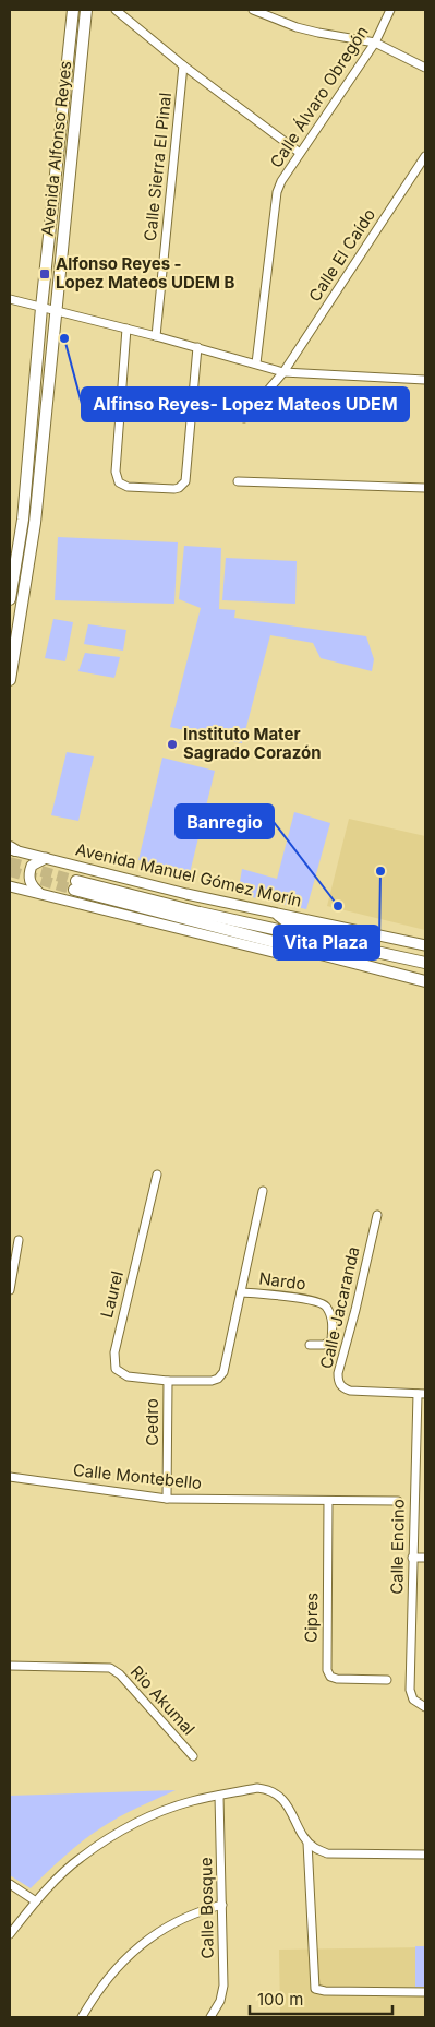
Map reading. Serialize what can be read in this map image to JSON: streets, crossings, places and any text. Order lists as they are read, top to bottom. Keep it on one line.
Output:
{"streets":{"main road":["Avenida Alfonso Reyes","Avenida Manuel Gómez Morín"],"street":["Calle Álvaro Obregón","Calle Sierra El Pinal","Calle El Caído","Nardo","Laurel","Calle Jacaranda","Cedro","Calle Montebello","Calle Encino","Cipres","Rio Akumal","Calle Bosque"]},"crossings":[["Nardo","Laurel"],["Nardo","Cedro"],["Laurel","Cedro"],["Calle Jacaranda","Calle Encino"],["Cedro","Calle Montebello"],["Calle Montebello","Cipres"]],"places":{"transit":["Alfonso Reyes - Lopez Mateos UDEM B"],"other":["Alfinso Reyes- Lopez Mateos UDEM","Instituto Mater Sagrado Corazón","Vita Plaza","Banregio"]},"scale_bar":"100 m"}
